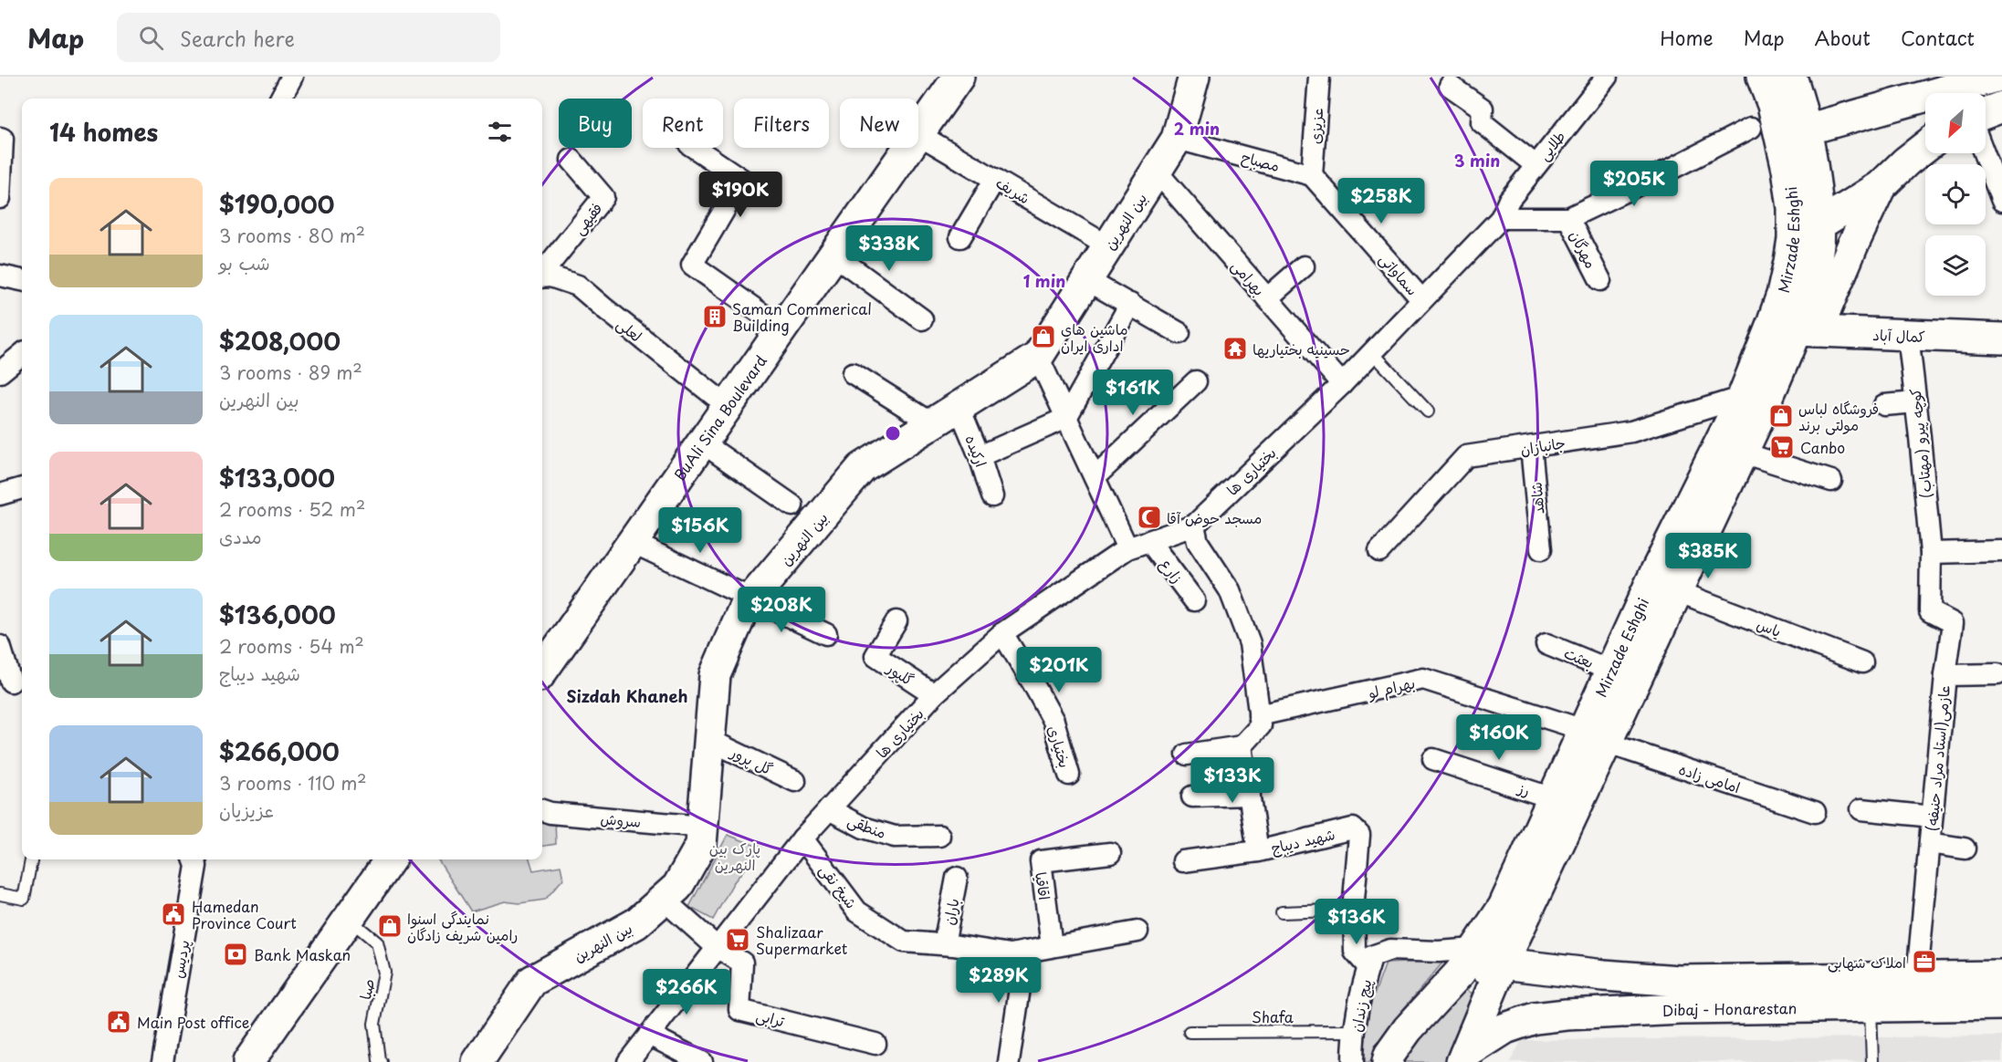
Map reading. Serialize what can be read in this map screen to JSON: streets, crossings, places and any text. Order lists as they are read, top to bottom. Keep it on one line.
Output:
{"streets":{"main road":["بین النهرین","Mirzade Eshghi","کمال آباد","BuAli Sina Boulevard","Dibaj - Honarestan"],"street":["عزیزی","طلایی","مصباح","شریف","فقیهی","مهرگان","سماواتی","بهرامی","لعلی","کوچه پیرو (مهتاب)","جانبازان","ارکیده","بختیاری ها","شاهد","زارع","یاس","بعثت","گلپور","بهرام لو","بختیاری","عازمی(استاد مراد حنیفه)","گل پرور","امامی زاده","رز","سروش","منطقی","شهید دیباج","شیخ نقی","اقاقیا","باران","پردیس","پیچ زندان","ترابی"],"lane":["صبا","Shafa"]},"crossings":[["عزیزی","مصباح"],["عزیزی","سماواتی"],["طلایی","بختیاری ها"],["مصباح","بین النهرین"],["مصباح","سماواتی"],["شریف","بین النهرین"],["شریف","BuAli Sina Boulevard"],["بین النهرین","بهرامی"],["بین النهرین","ارکیده"],["بین النهرین","گل پرور"],["بین النهرین","سروش"],["Mirzade Eshghi","کمال آباد"],["Mirzade Eshghi","جانبازان"],["Mirzade Eshghi","یاس"],["Mirzade Eshghi","بعثت"],["Mirzade Eshghi","بهرام لو"],["Mirzade Eshghi","امامی زاده"],["Mirzade Eshghi","رز"],["Mirzade Eshghi","پیچ زندان"],["Mirzade Eshghi","Dibaj - Honarestan"],["سماواتی","بختیاری ها"],["بهرامی","بختیاری ها"],["لعلی","BuAli Sina Boulevard"],["کمال آباد","کوچه پیرو (مهتاب)"],["کوچه پیرو (مهتاب)","عازمی(استاد مراد حنیفه)"],["جانبازان","شاهد"],["بختیاری ها","زارع"],["بختیاری ها","گلپور"],["بختیاری ها","بختیاری"],["بختیاری ها","منطقی"],["بختیاری ها","شیخ نقی"],["بختیاری ها","ترابی"],["بهرام لو","امامی زاده"],["عازمی(استاد مراد حنیفه)","Dibaj - Honarestan"],["شهید دیباج","پیچ زندان"],["شیخ نقی","اقاقیا"],["شیخ نقی","باران"],["پیچ زندان","Dibaj - Honarestan"],["پیچ زندان","Shafa"]],"districts":["Sizdah Khaneh"],"parks":["پارک بین النهرین"],"places":{"building":["Saman Commerical Building"],"shop":["ماشین های اداری ایران","فروشگاه لباس مولتی برند","نمایندگی اسنوا رامین شریف زادگان"],"temple":["حسینیه بختیاریها"],"supermarket":["Canbo","Shalizaar Supermarket"],"mosque":["مسجد حوض آقا"],"public building":["Hamedan Province Court","Main Post office"],"bank":["Bank Maskan"],"office":["املاک شهابی"]},"north":"bottom left","page":{"header":"Map","search":"Search here","nav":["Home","Map","About","Contact"],"chip":["Buy","Rent","Filters","New"],"heading":"14 homes","price":["$205K","$190K","$258K","$338K","$161K","$156K","$385K","$208K","$201K","$160K","$133K","$136K","$289K","$266K"],"list":[{"name":"$190,000","note":"3 rooms · 80 m² · شب بو"},{"name":"$208,000","note":"3 rooms · 89 m² · بین النهرین"},{"name":"$133,000","note":"2 rooms · 52 m² · مددی"},{"name":"$136,000","note":"2 rooms · 54 m² · شهید دیباج"},{"name":"$266,000","note":"3 rooms · 110 m² · عزیزیان"}]},"rings":["2 min","3 min","1 min"]}
